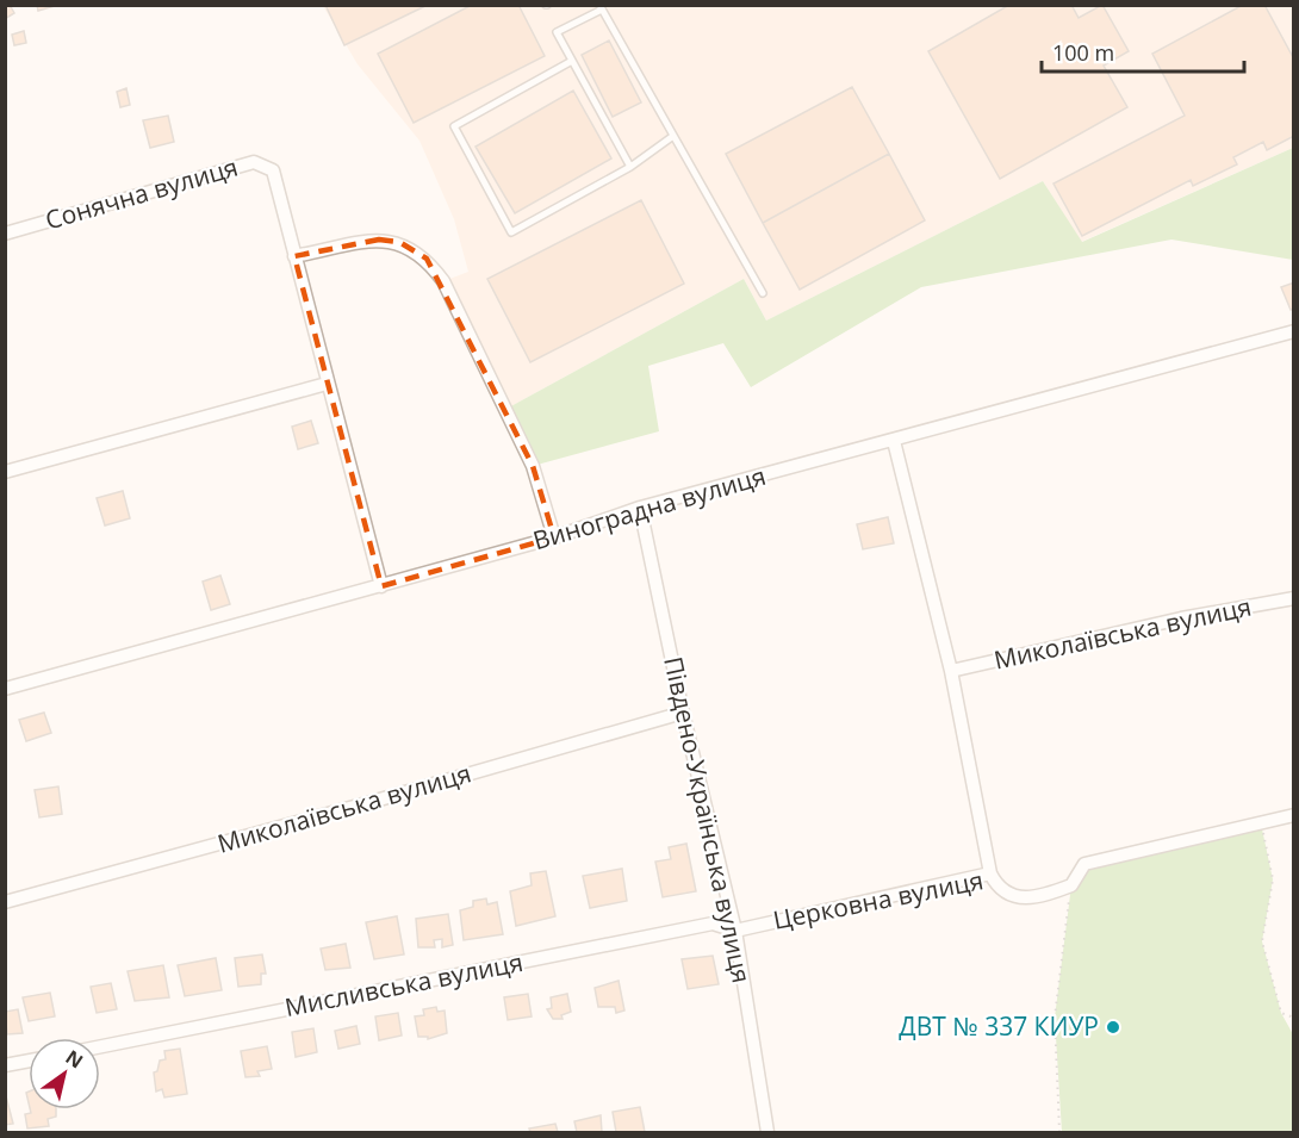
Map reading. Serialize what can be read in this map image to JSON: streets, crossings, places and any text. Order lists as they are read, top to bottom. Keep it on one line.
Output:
{"streets":{"street":["Сонячна вулиця","Виноградна вулиця","Миколаївська вулиця","Південо-Українська вулиця","Церковна вулиця","Мисливська вулиця"]},"crossings":[["Сонячна вулиця","Виноградна вулиця"],["Виноградна вулиця","Південо-Українська вулиця"],["Миколаївська вулиця","Південо-Українська вулиця"],["Південо-Українська вулиця","Церковна вулиця"],["Південо-Українська вулиця","Мисливська вулиця"],["Церковна вулиця","Мисливська вулиця"]],"places":["ДВТ № 337 КИУР"],"scale_bar":"100 m","north":"top right"}
